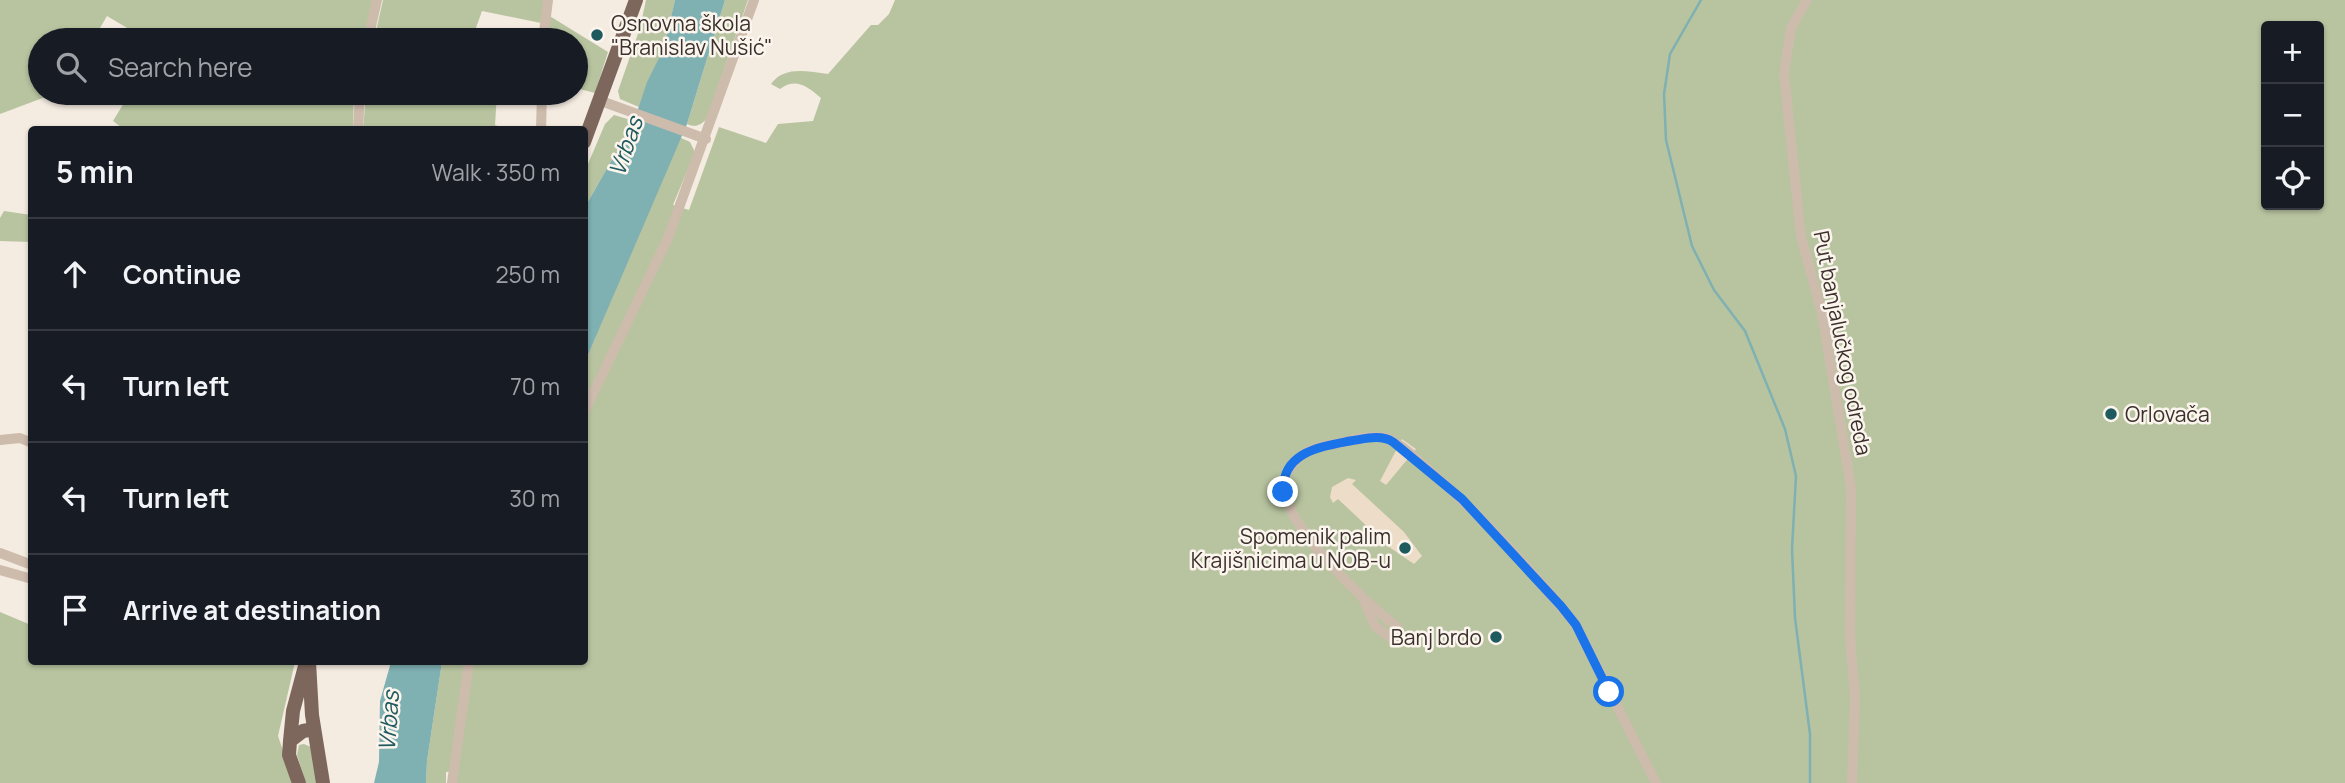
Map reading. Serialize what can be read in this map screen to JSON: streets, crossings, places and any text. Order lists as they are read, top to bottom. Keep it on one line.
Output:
{"streets":{"street":["Put banjalučkog odreda"]},"water":["Vrbas"],"places":["Osnovna škola \"Branislav Nušić\"","Orlovača","Spomenik palim Krajišnicima u NOB-u","Banj brdo"],"page":{"map_buttons":["+","−"],"search":"Search here","heading":["5 min","Walk · 350 m"],"list":[["Continue","250 m"],["Turn left","70 m"],["Turn left","30 m"],"Arrive at destination"]}}
